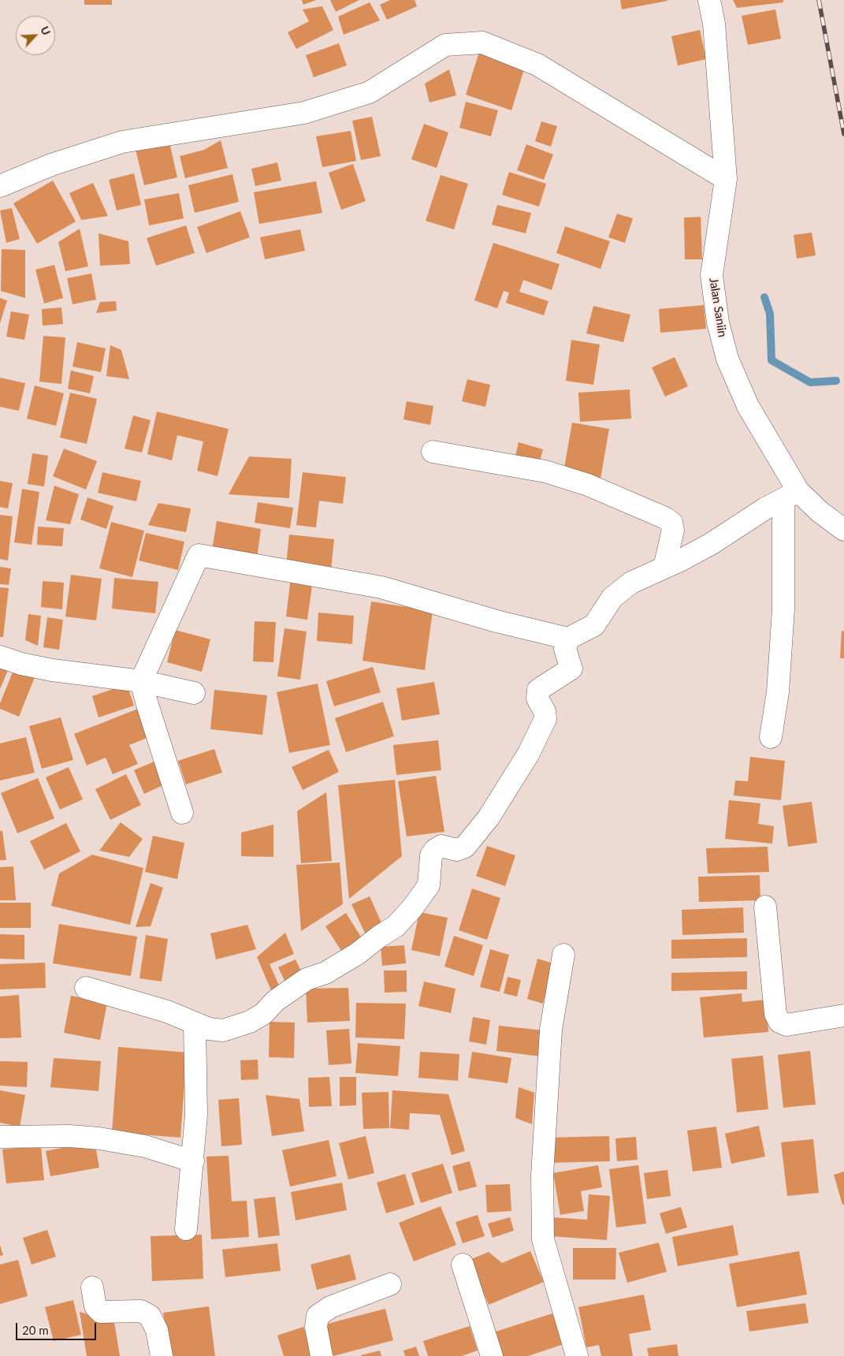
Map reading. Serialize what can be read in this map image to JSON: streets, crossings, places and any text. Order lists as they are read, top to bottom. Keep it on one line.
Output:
{"streets":{"street":["Jalan Saniin"]},"scale_bar":"20 m","north":"top right"}
